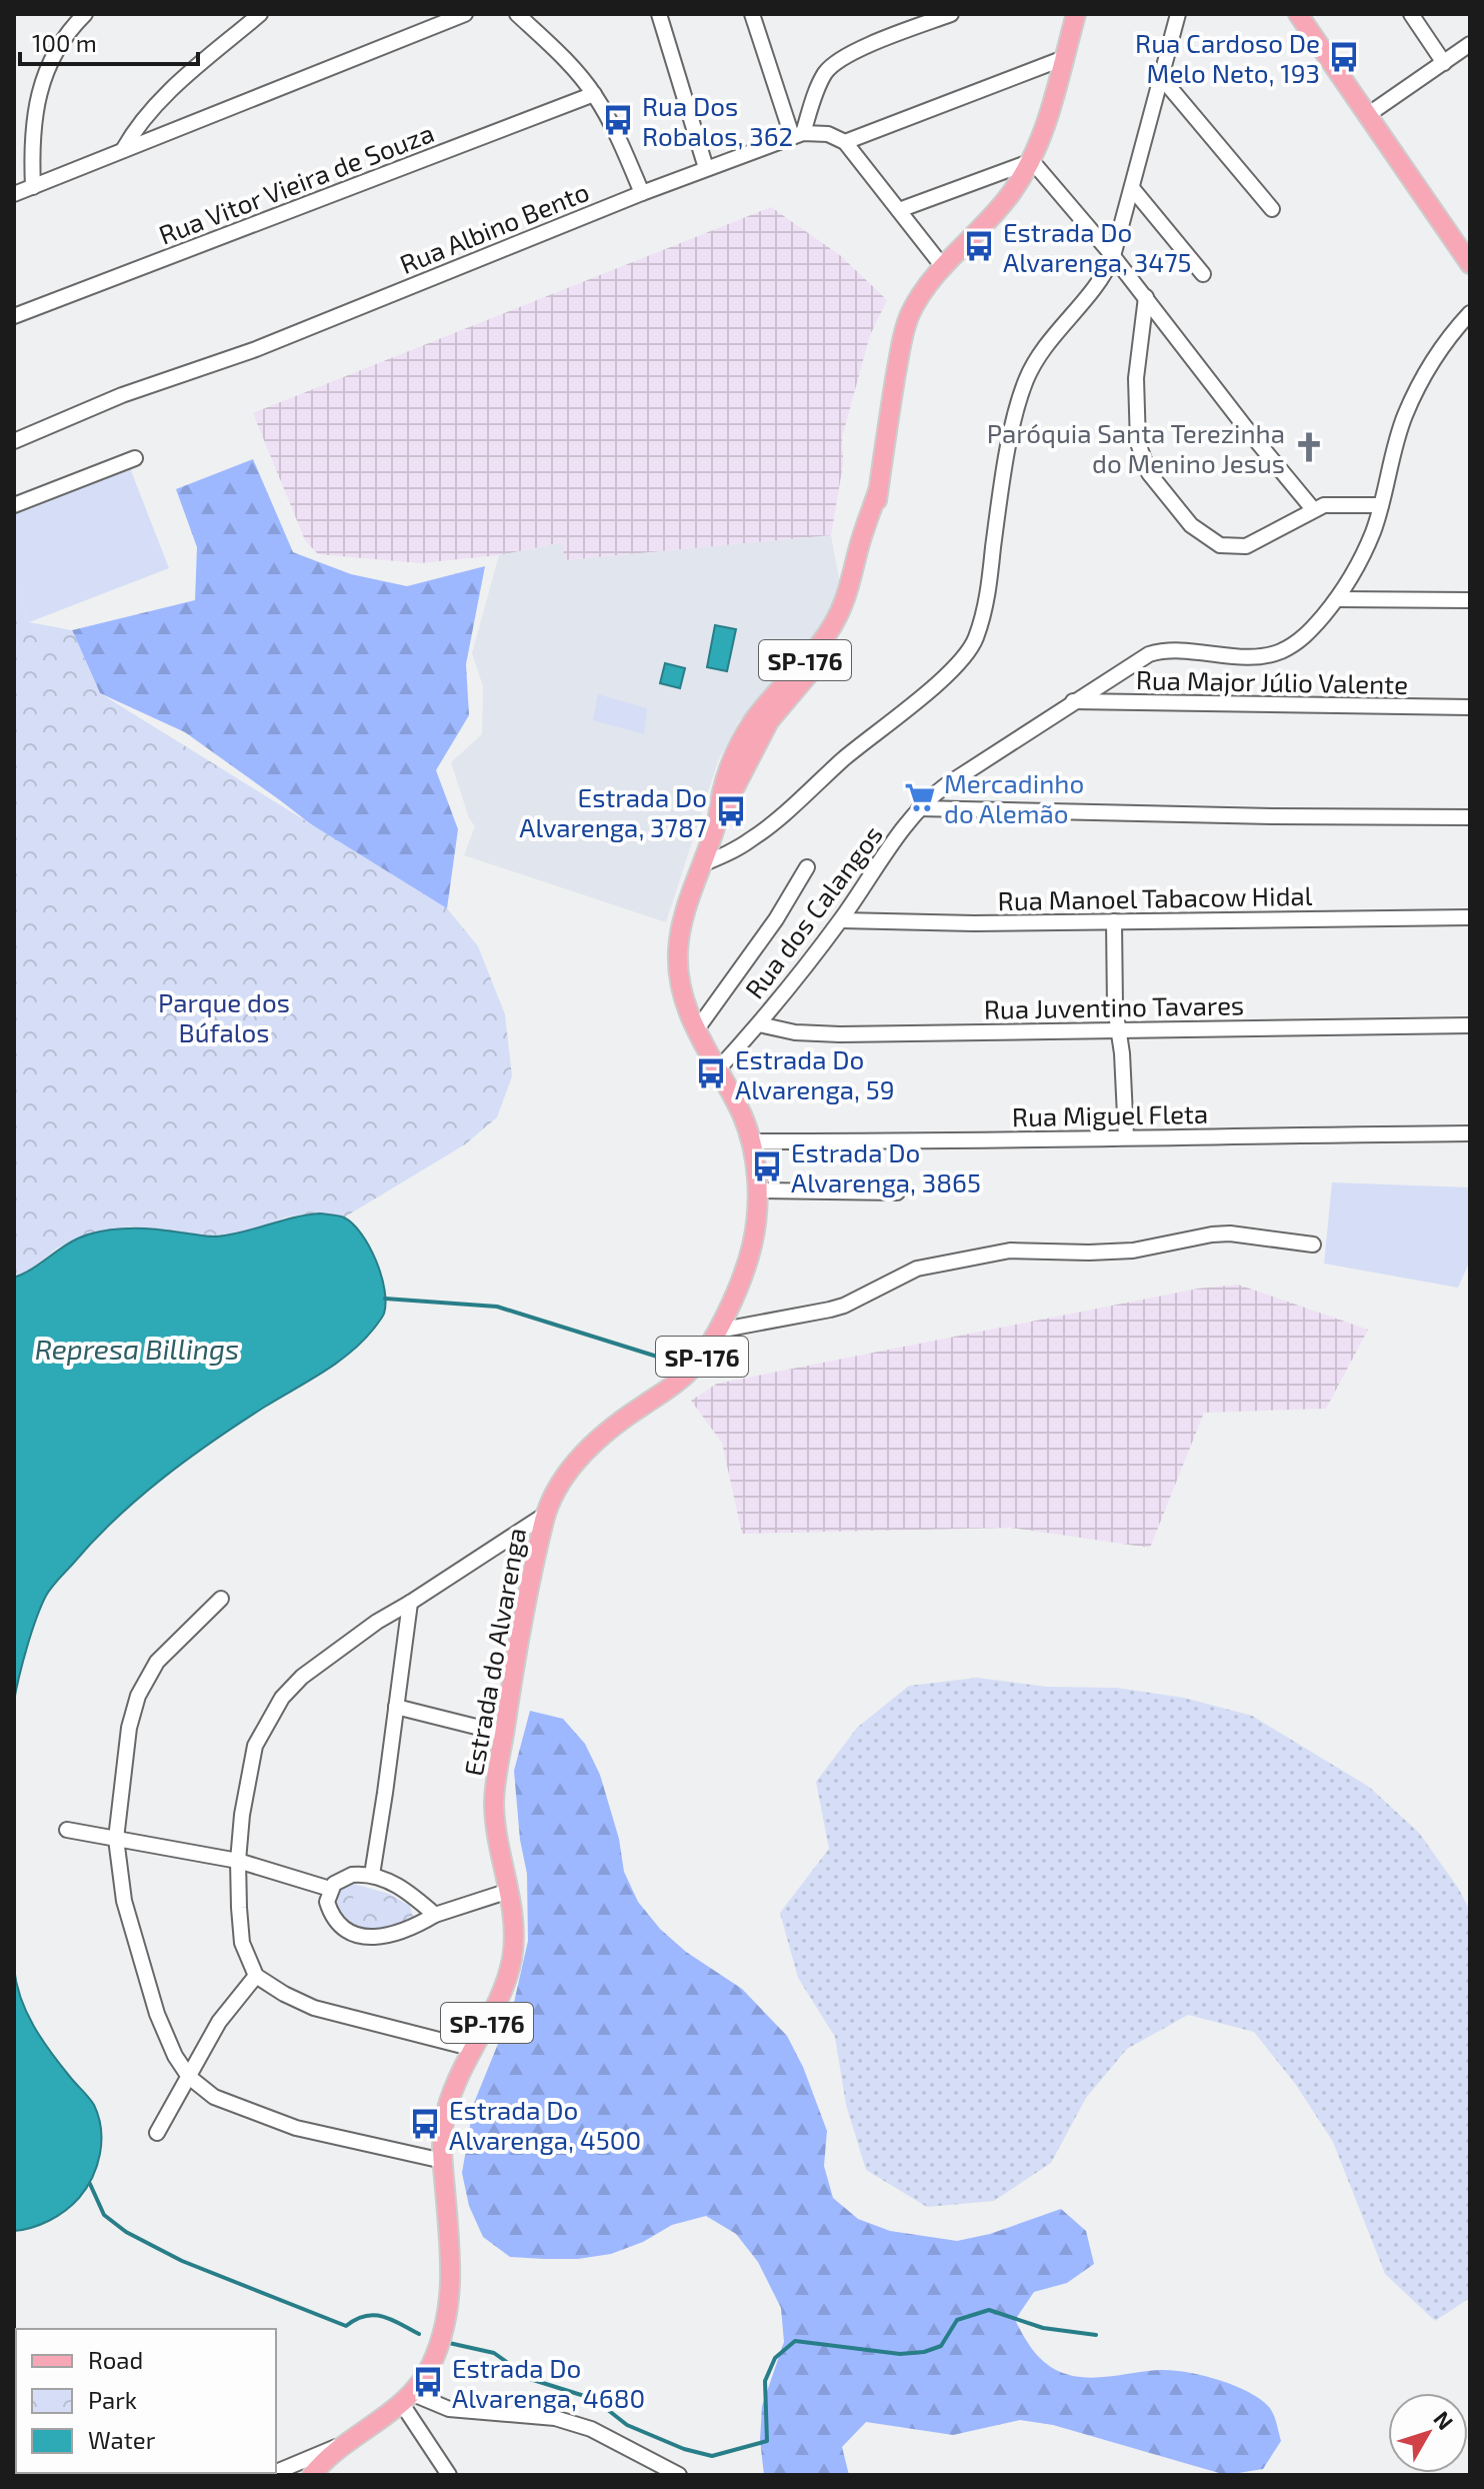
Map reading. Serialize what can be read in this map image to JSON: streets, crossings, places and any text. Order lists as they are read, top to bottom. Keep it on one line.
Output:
{"streets":{"main road":["SP-176","Estrada do Alvarenga"],"street":["Rua Vitor Vieira de Souza","Rua Albino Bento","Rua Major Júlio Valente","Rua Manoel Tabacow Hidal","Rua dos Calangos","Rua Juventino Tavares","Rua Miguel Fleta"]},"crossings":[["Rua Major Júlio Valente","Rua dos Calangos"],["Rua Manoel Tabacow Hidal","Rua dos Calangos"],["Rua dos Calangos","Rua Juventino Tavares"],["Rua dos Calangos","Estrada do Alvarenga"],["Rua Miguel Fleta","Estrada do Alvarenga"]],"water":["Represa Billings"],"parks":["Parque dos Búfalos"],"places":{"bus stop":["Rua Cardoso De Melo Neto, 193","Rua Dos Robalos, 362","Estrada Do Alvarenga, 3475","Estrada Do Alvarenga, 3787","Estrada Do Alvarenga, 59","Estrada Do Alvarenga, 3865","Estrada Do Alvarenga, 4500","Estrada Do Alvarenga, 4680"],"church":["Paróquia Santa Terezinha do Menino Jesus"],"supermarket":["Mercadinho do Alemão"]},"legend":["Road","Park","Water"],"scale_bar":"100 m","north":"top right"}
